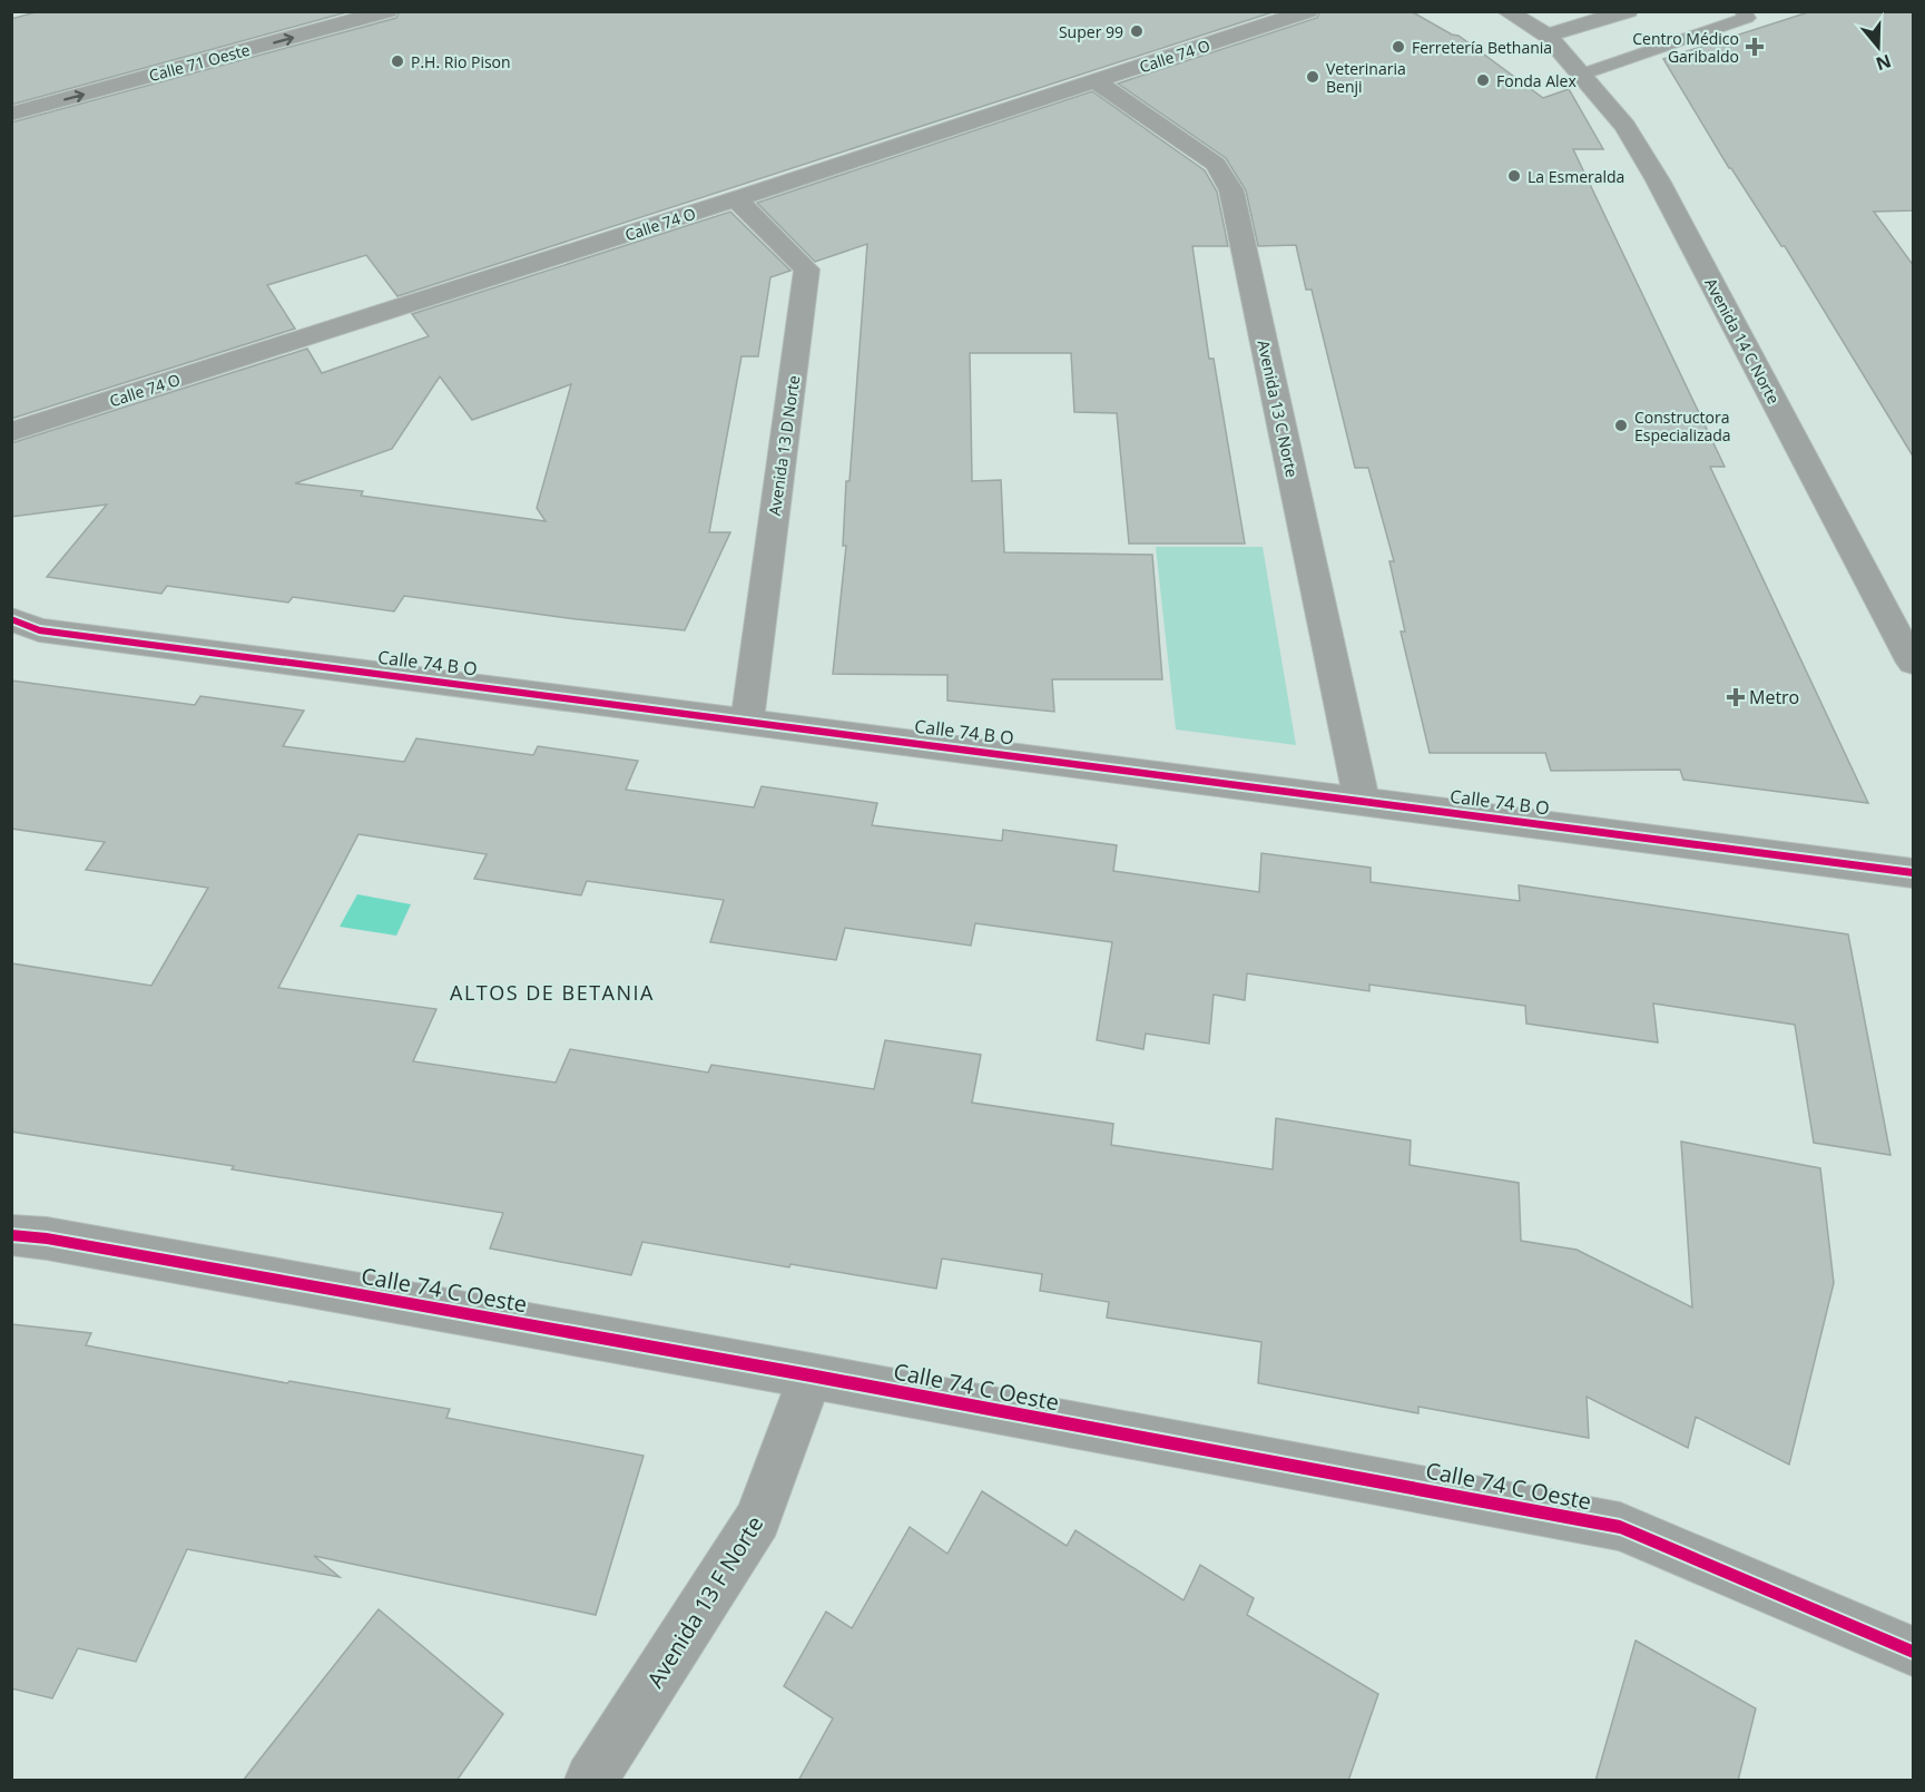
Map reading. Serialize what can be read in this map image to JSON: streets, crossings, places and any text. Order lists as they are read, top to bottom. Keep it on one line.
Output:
{"streets":{"street":["Calle 74 O","Calle 71 Oeste","Avenida 14 C Norte","Avenida 13 C Norte","Avenida 13 D Norte","Calle 74 B O","Calle 74 C Oeste","Avenida 13 F Norte"]},"crossings":[["Calle 74 O","Avenida 13 C Norte"],["Calle 74 O","Avenida 13 D Norte"],["Avenida 13 C Norte","Calle 74 B O"],["Avenida 13 D Norte","Calle 74 B O"],["Calle 74 C Oeste","Avenida 13 F Norte"]],"one_way":["Calle 71 Oeste"],"districts":["ALTOS DE BETANIA"],"places":{"other":["Super 99","Ferretería Bethania","P.H. Rio Pison","Veterinaria Benji","Fonda Alex","La Esmeralda","Constructora Especializada"],"health":["Centro Médico Garibaldo","Metro"]},"north":"bottom"}
